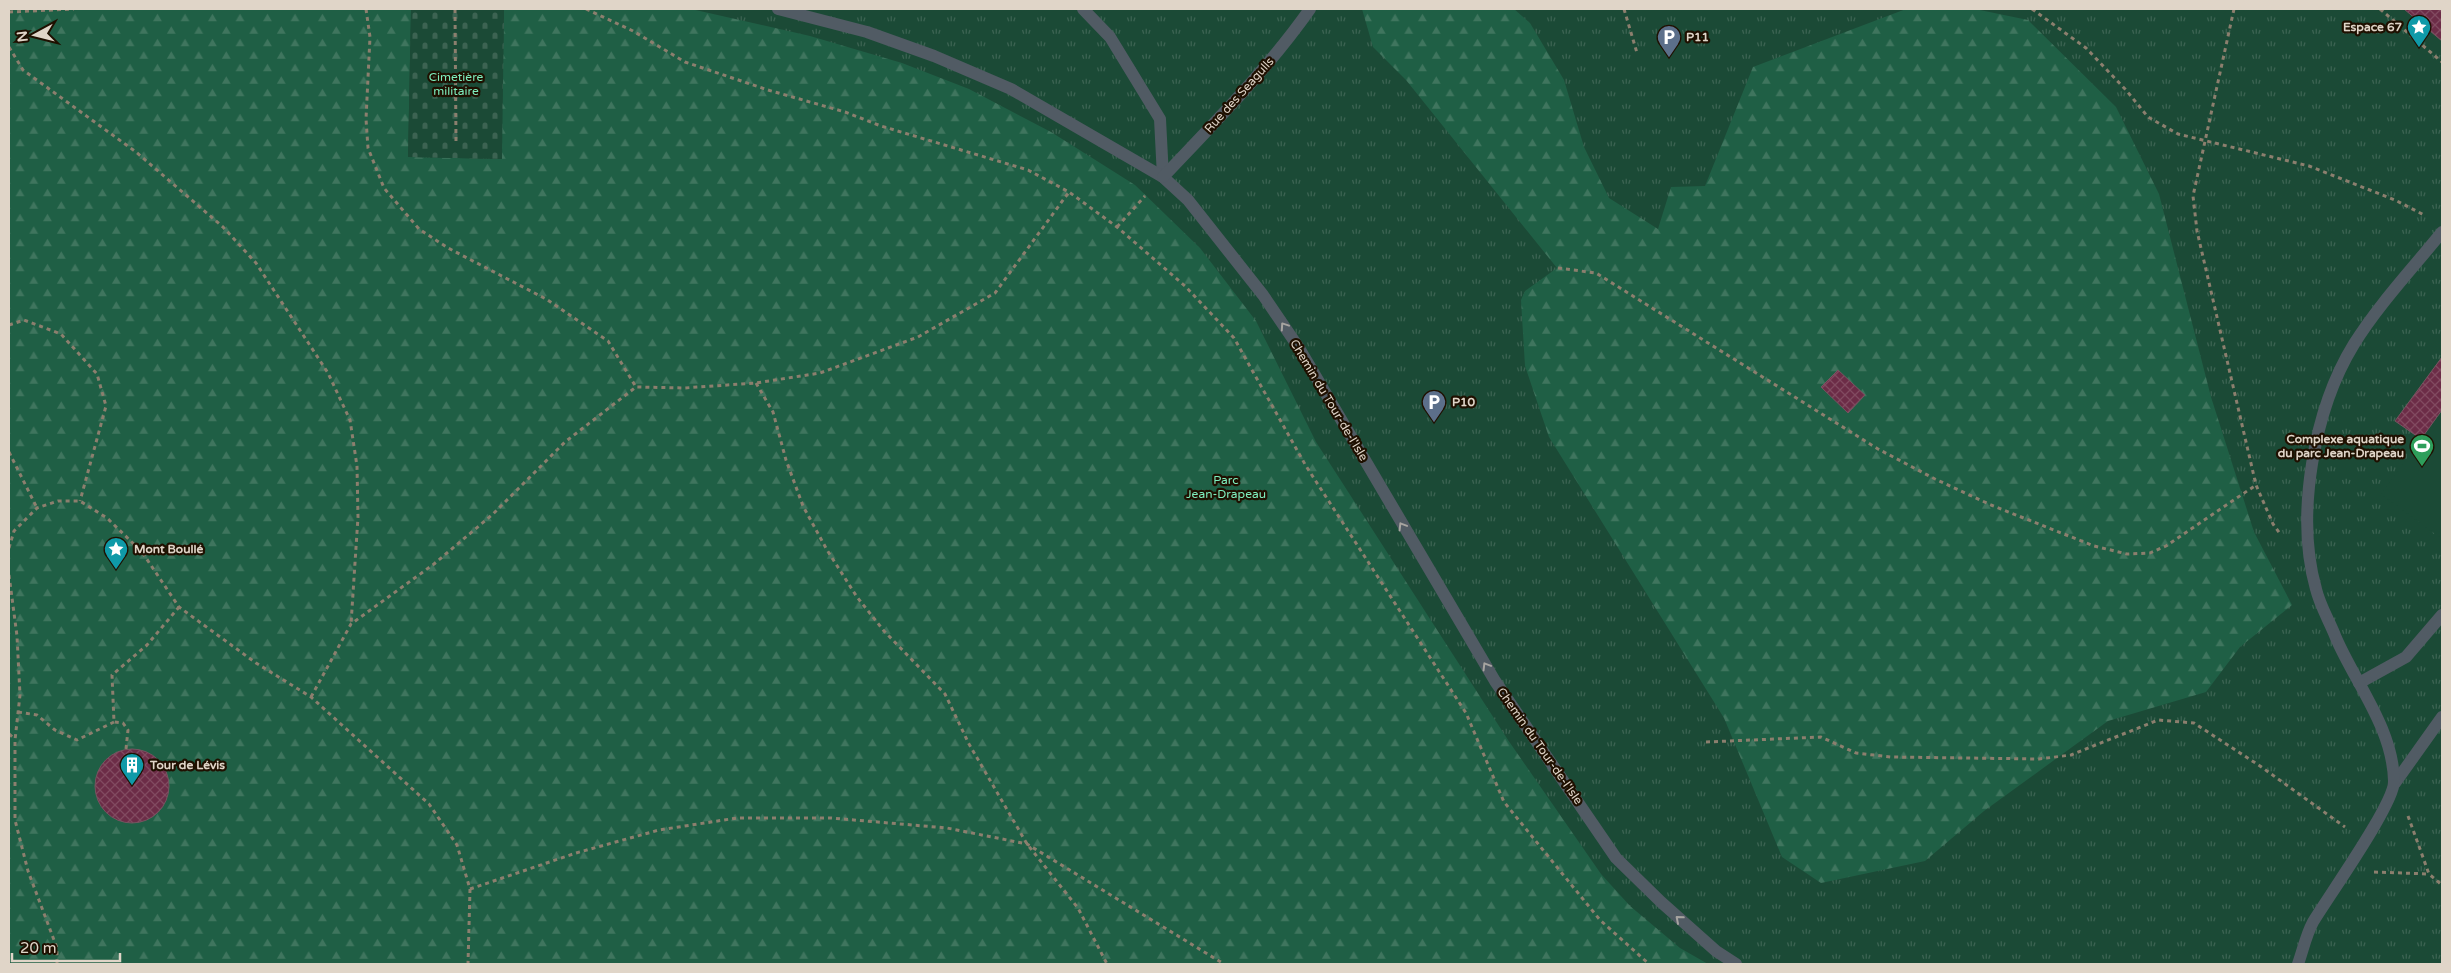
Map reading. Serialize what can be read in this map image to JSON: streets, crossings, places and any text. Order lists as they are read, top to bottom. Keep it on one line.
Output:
{"streets":{"street":["Rue des Seagulls","Chemin du Tour-de-l'Isle"]},"crossings":[["Rue des Seagulls","Chemin du Tour-de-l'Isle"]],"one_way":["Chemin du Tour-de-l'Isle"],"parks":["Cimetière militaire","Parc Jean-Drapeau"],"places":{"place":["Espace 67","Mont Boullé"],"parking":["P11","P10"],"sports":["Complexe aquatique du parc Jean-Drapeau"],"building":["Tour de Lévis"]},"scale_bar":"20 m","north":"left"}
